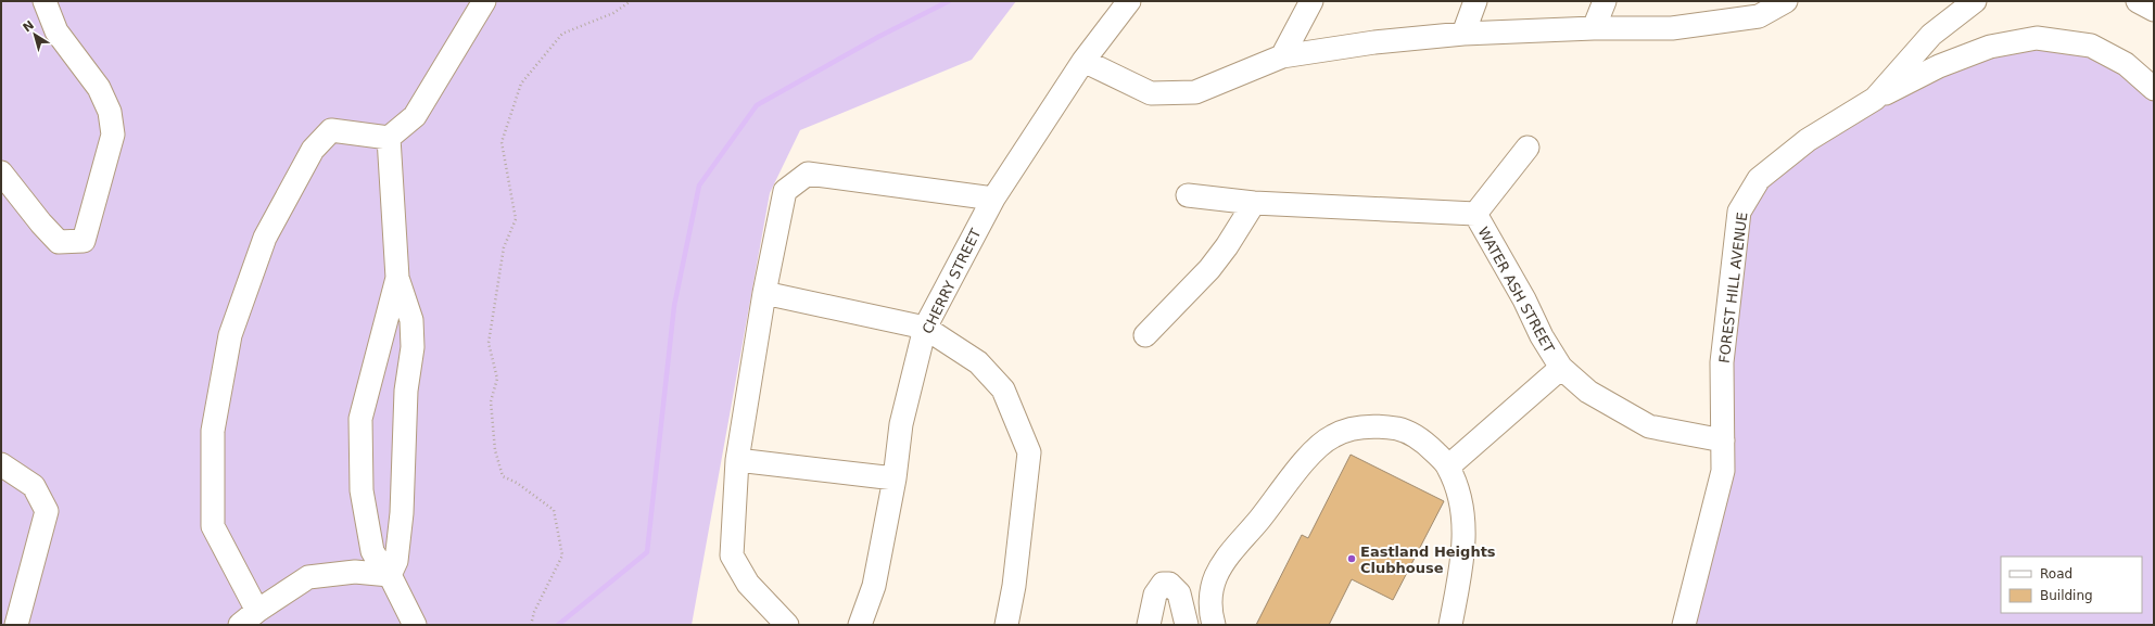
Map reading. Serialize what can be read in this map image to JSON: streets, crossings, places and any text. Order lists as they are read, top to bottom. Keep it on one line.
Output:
{"streets":{"street":["CHERRY STREET","FOREST HILL AVENUE","WATER ASH STREET"]},"crossings":[["FOREST HILL AVENUE","WATER ASH STREET"]],"places":["Eastland Heights Clubhouse"],"legend":["Road","Building"],"north":"top left"}
